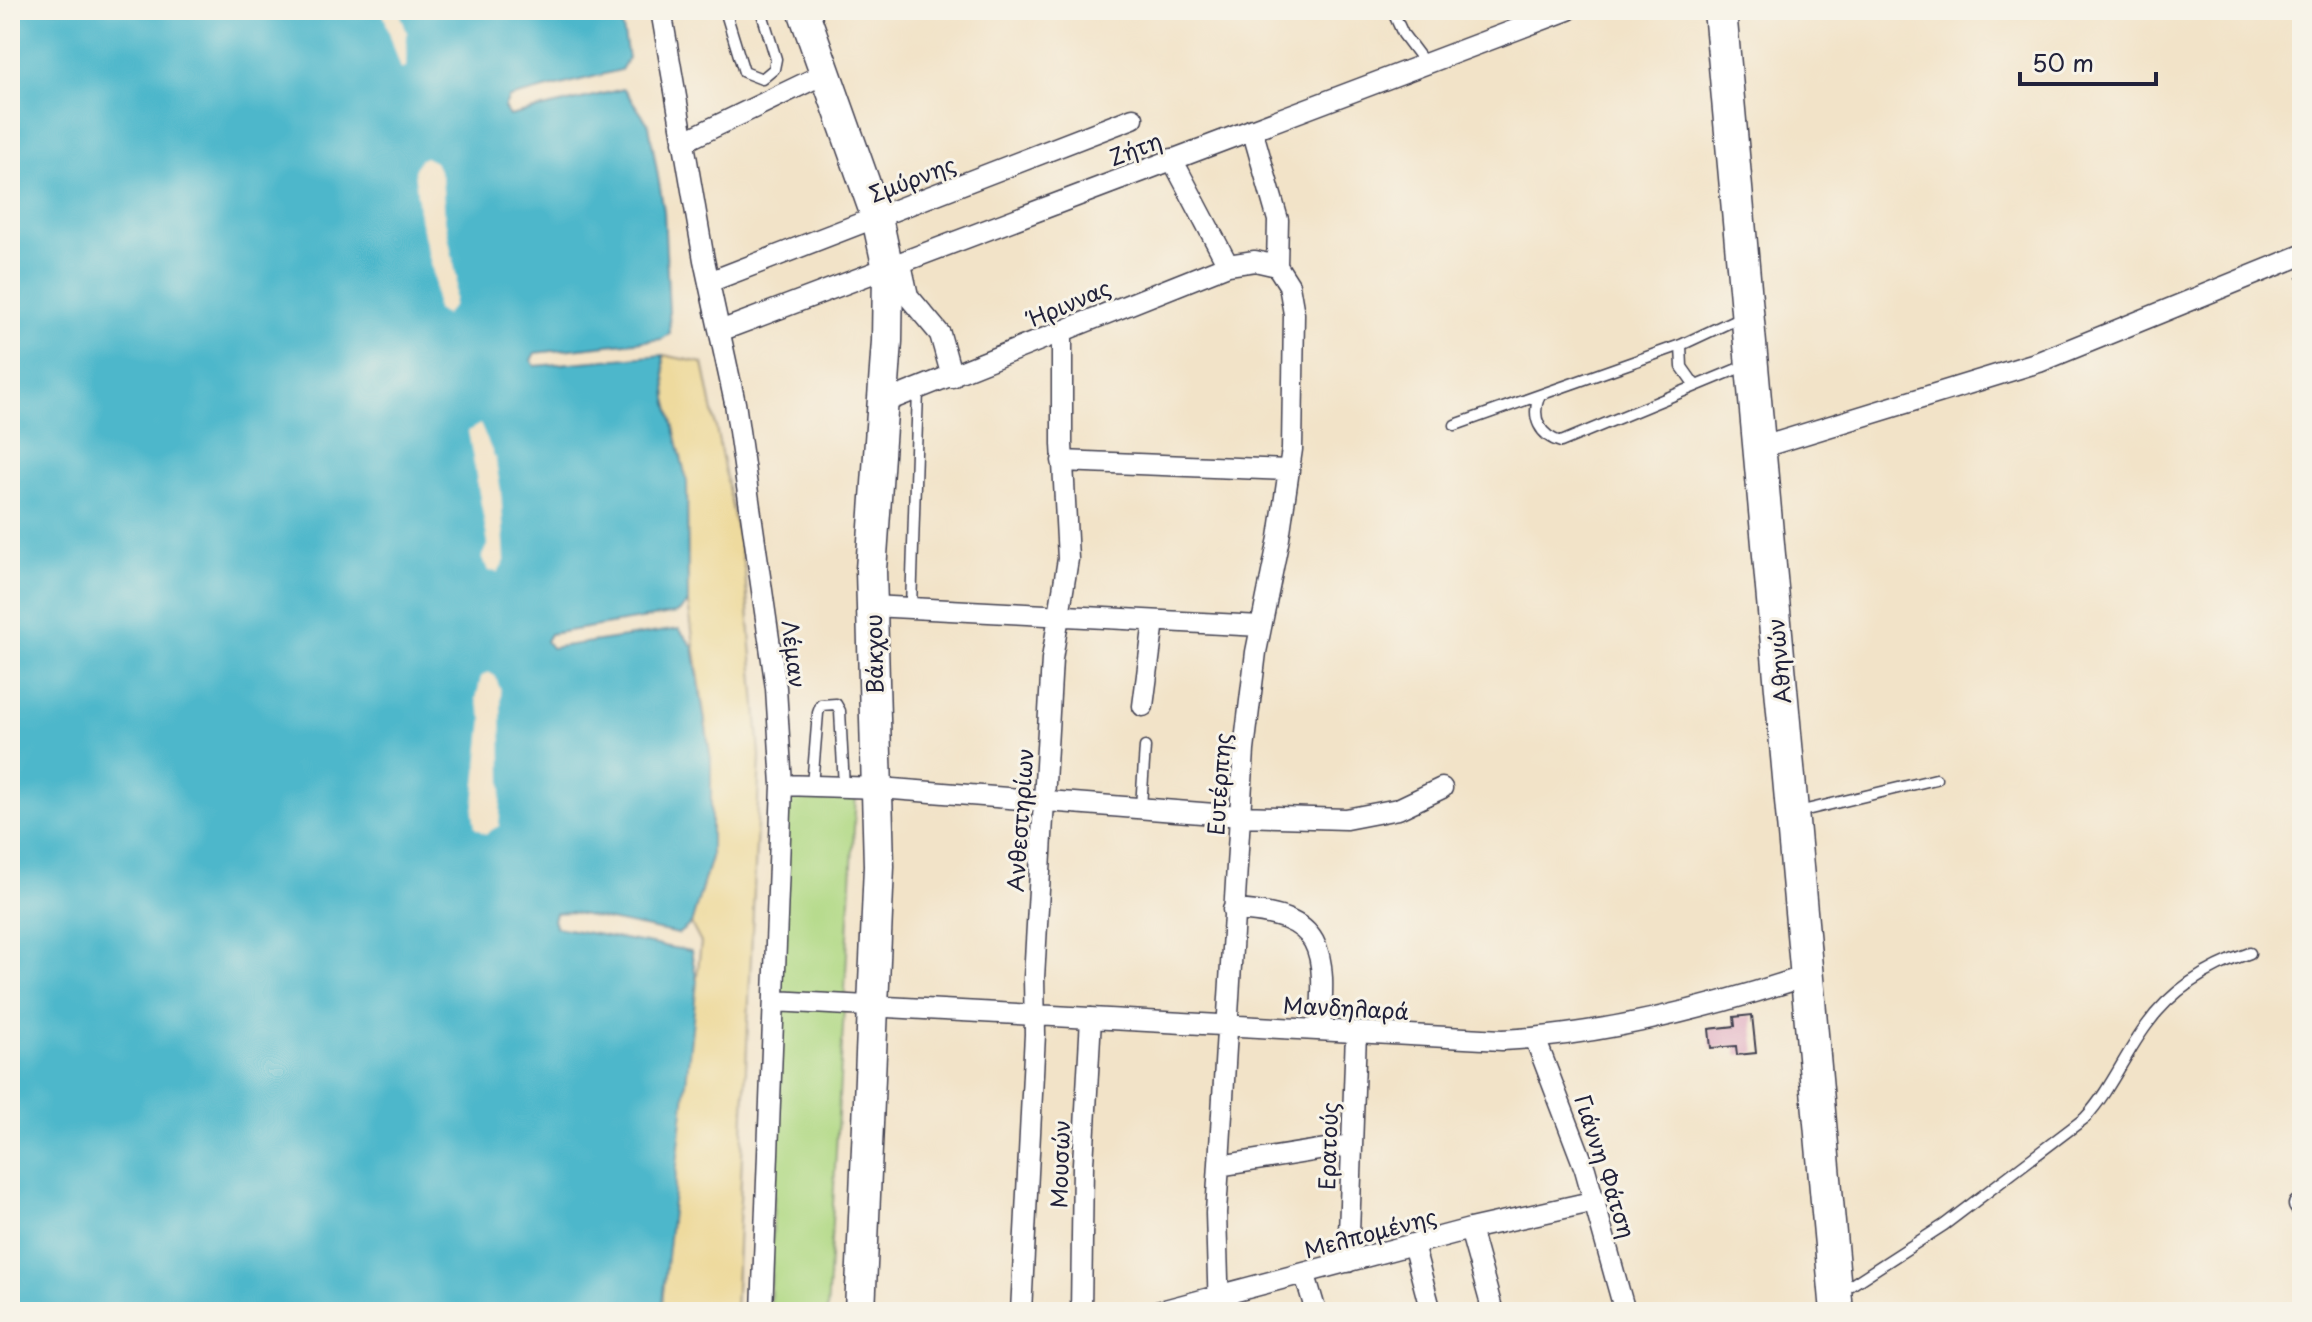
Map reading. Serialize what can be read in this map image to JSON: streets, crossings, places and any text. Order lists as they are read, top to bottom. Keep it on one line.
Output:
{"streets":{"main road":["Αθηνών"],"street":["Ζήτη","Σμύρνης","Ήριννας","Λέμαν","Βάκχου","Ευτέρπης","Ανθεστηρίων","Μανδηλαρά","Ερατούς","Μουσών","Γιάννη Φάτση","Μελπομένης"]},"crossings":[["Ζήτη","Λέμαν"],["Ζήτη","Βάκχου"],["Σμύρνης","Λέμαν"],["Σμύρνης","Βάκχου"],["Ήριννας","Βάκχου"],["Ήριννας","Ευτέρπης"],["Ήριννας","Ανθεστηρίων"],["Λέμαν","Μανδηλαρά"],["Βάκχου","Μανδηλαρά"],["Αθηνών","Μανδηλαρά"],["Ευτέρπης","Μανδηλαρά"],["Ευτέρπης","Μελπομένης"],["Ανθεστηρίων","Μανδηλαρά"],["Μανδηλαρά","Ερατούς"],["Μανδηλαρά","Μουσών"],["Μανδηλαρά","Γιάννη Φάτση"],["Ερατούς","Μελπομένης"],["Γιάννη Φάτση","Μελπομένης"]],"scale_bar":"50 m"}
